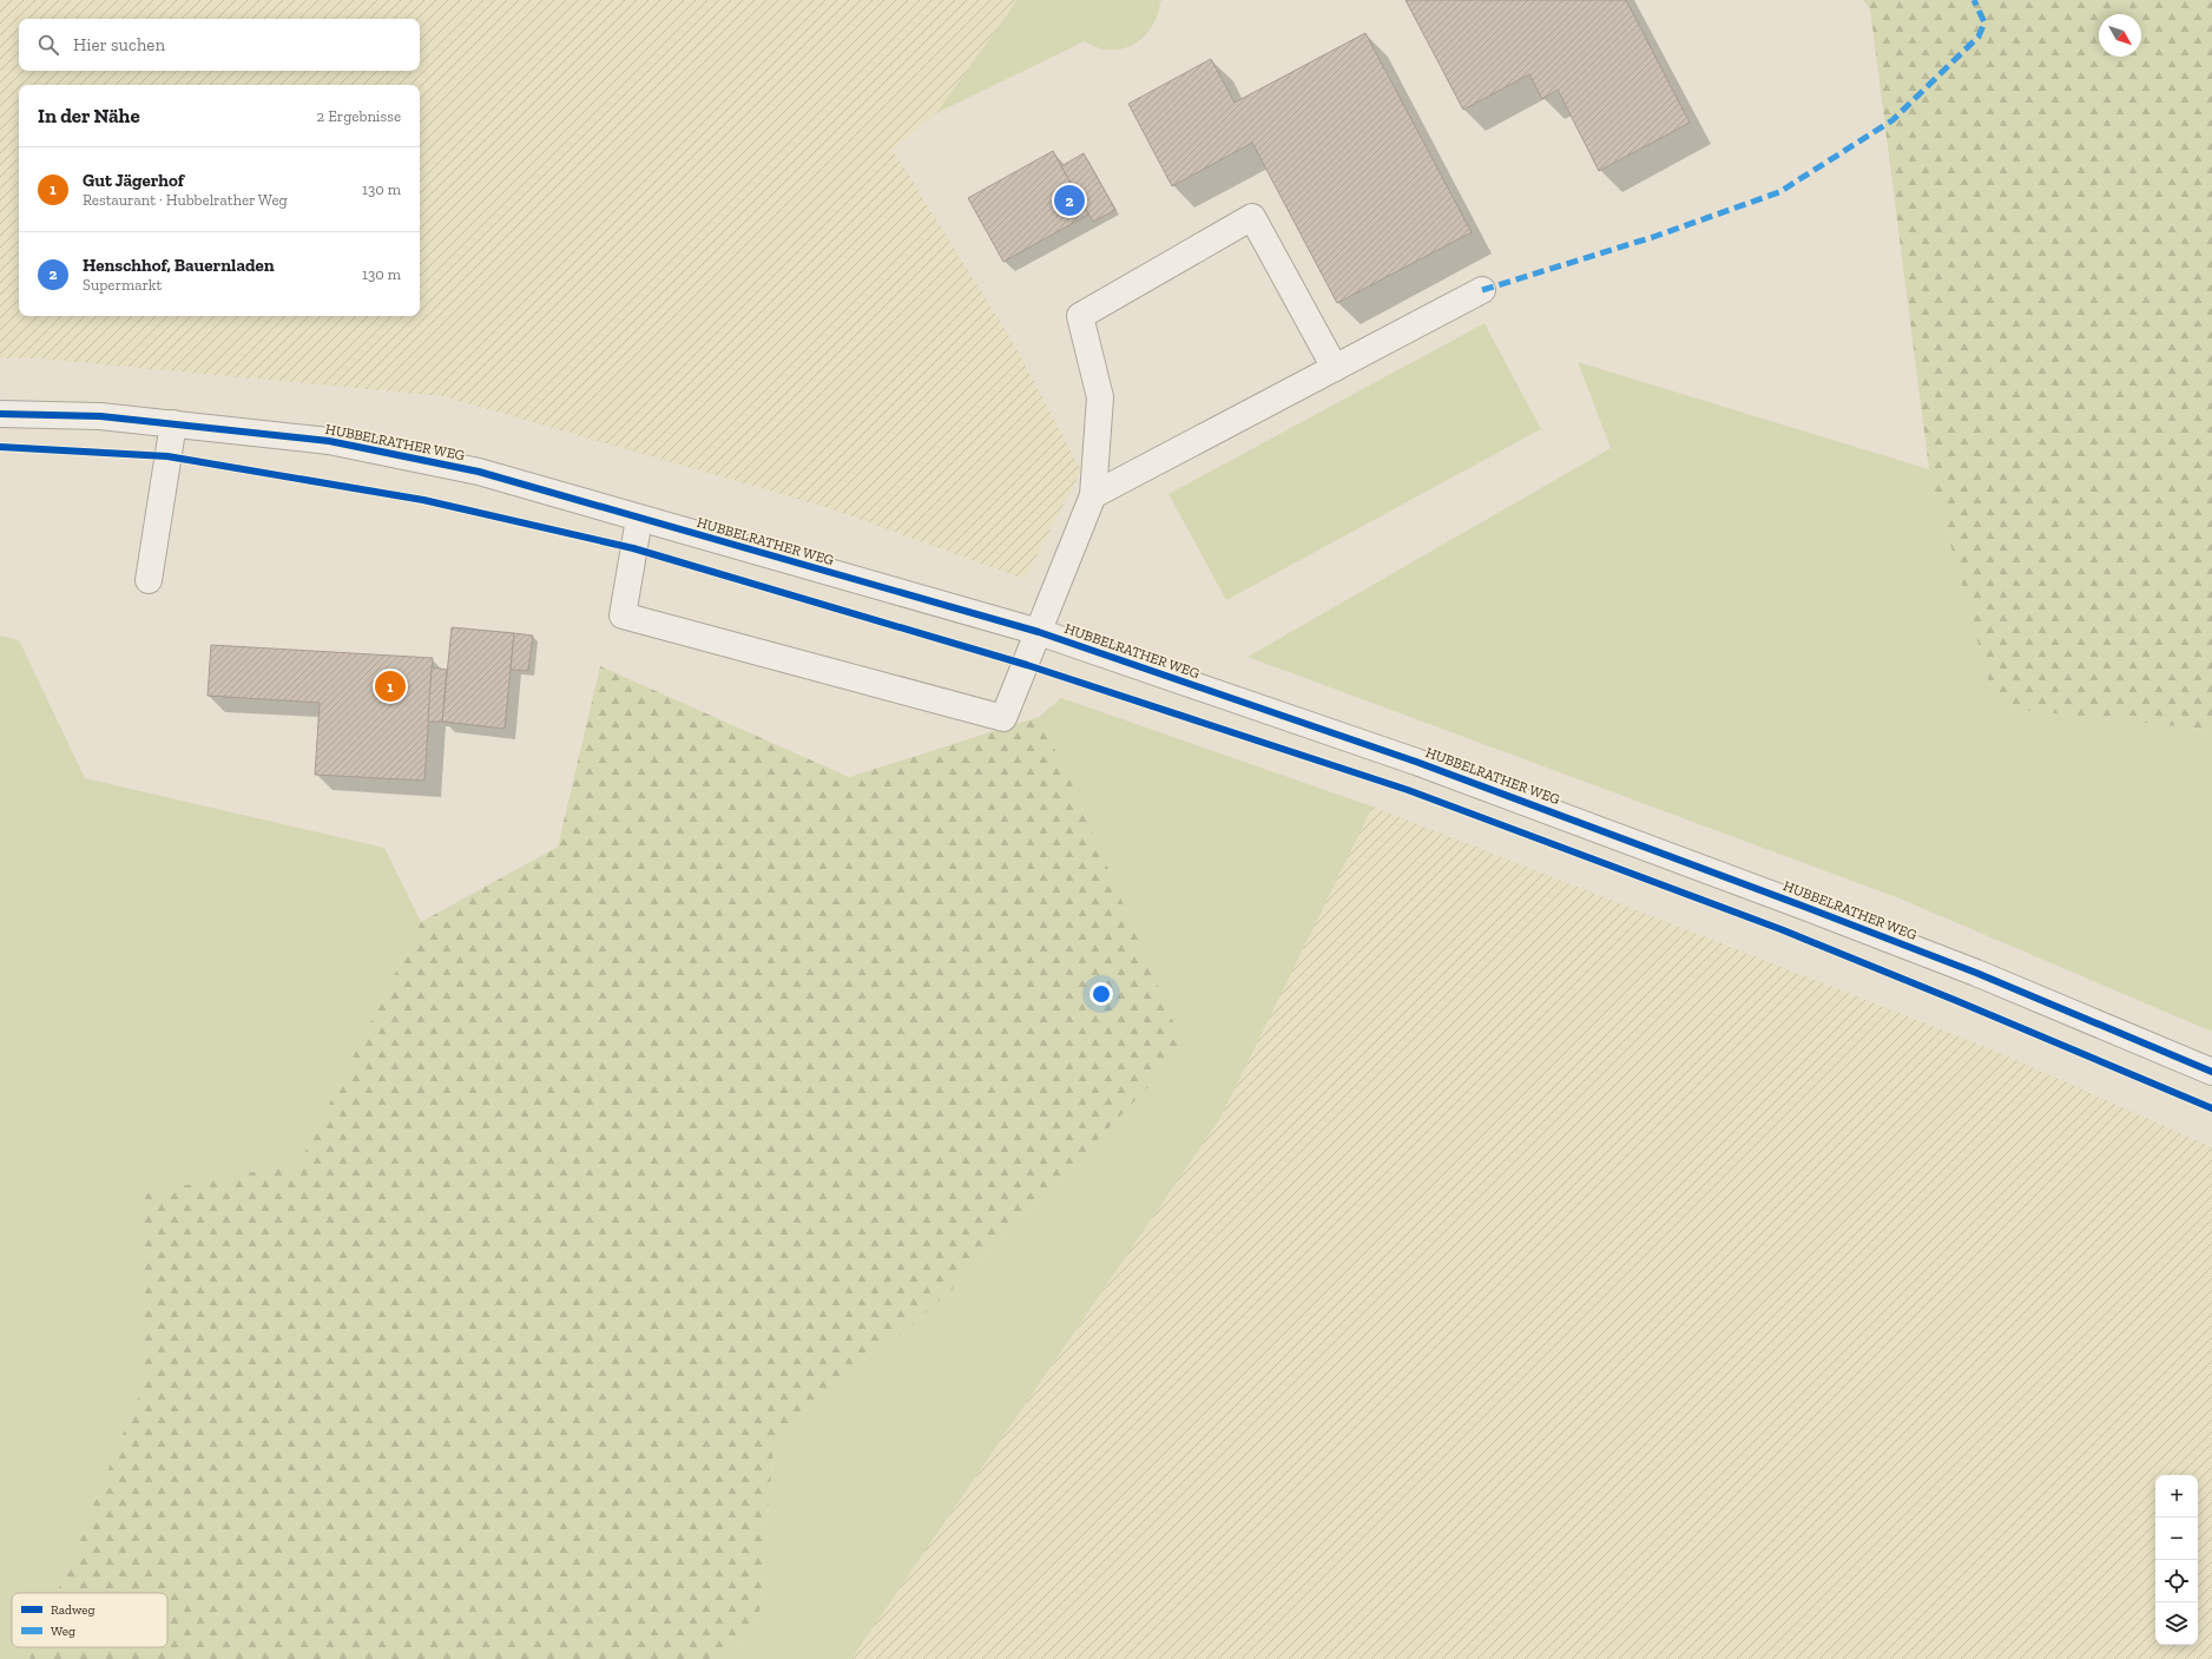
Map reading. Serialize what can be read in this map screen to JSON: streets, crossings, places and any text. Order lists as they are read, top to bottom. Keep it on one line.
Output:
{"streets":{"street":["HUBBELRATHER WEG"]},"legend":["Radweg","Weg"],"north":"bottom right","page":{"search":"Hier suchen","heading":["In der Nähe","2 Ergebnisse"],"list":[{"mark":"1","name":"Gut Jägerhof","note":"Restaurant · Hubbelrather Weg","value":"130 m"},{"mark":"2","name":"Henschhof, Bauernladen","note":"Supermarkt","value":"130 m"}],"pins":["2","1"],"map_buttons":["+","−"]}}
